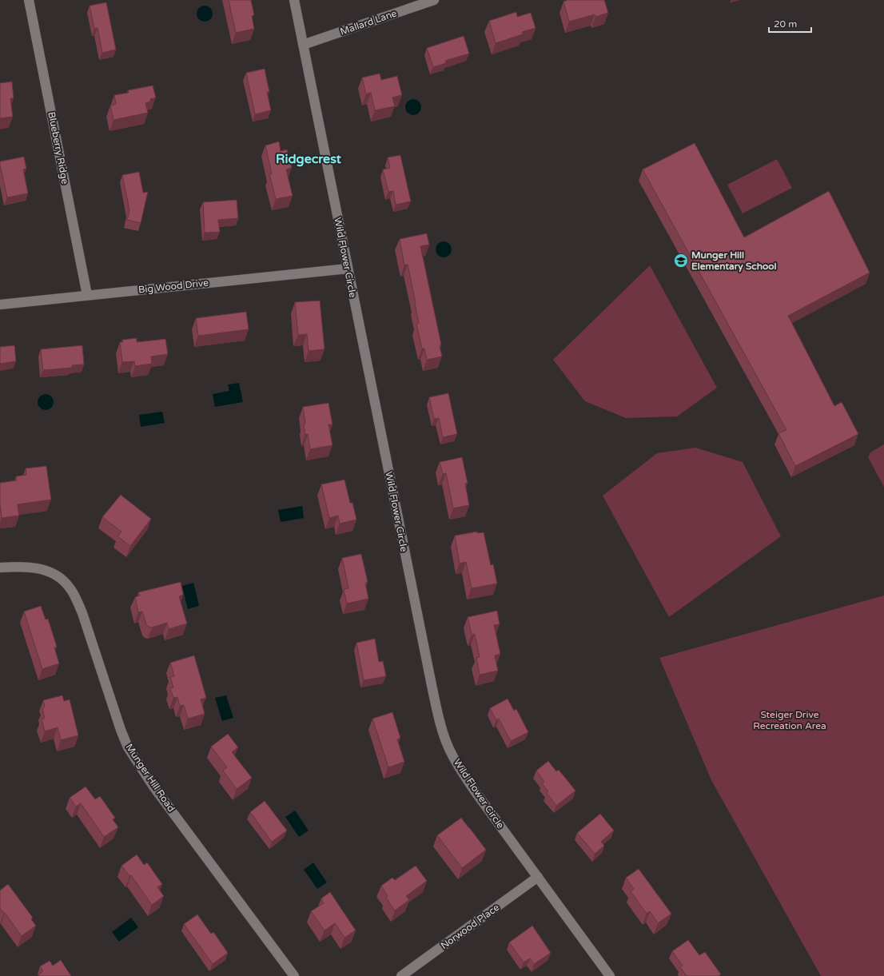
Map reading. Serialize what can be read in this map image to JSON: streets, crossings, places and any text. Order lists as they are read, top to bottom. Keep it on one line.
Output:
{"streets":{"street":["Mallard Lane","Blueberry Ridge","Wild Flower Circle","Big Wood Drive","Munger Hill Road","Norwood Place"]},"crossings":[["Mallard Lane","Wild Flower Circle"],["Blueberry Ridge","Big Wood Drive"],["Wild Flower Circle","Big Wood Drive"],["Wild Flower Circle","Norwood Place"]],"districts":["Ridgecrest"],"parks":["Steiger Drive Recreation Area"],"places":{"school or university":["Munger Hill Elementary School"]},"scale_bar":"20 m"}
